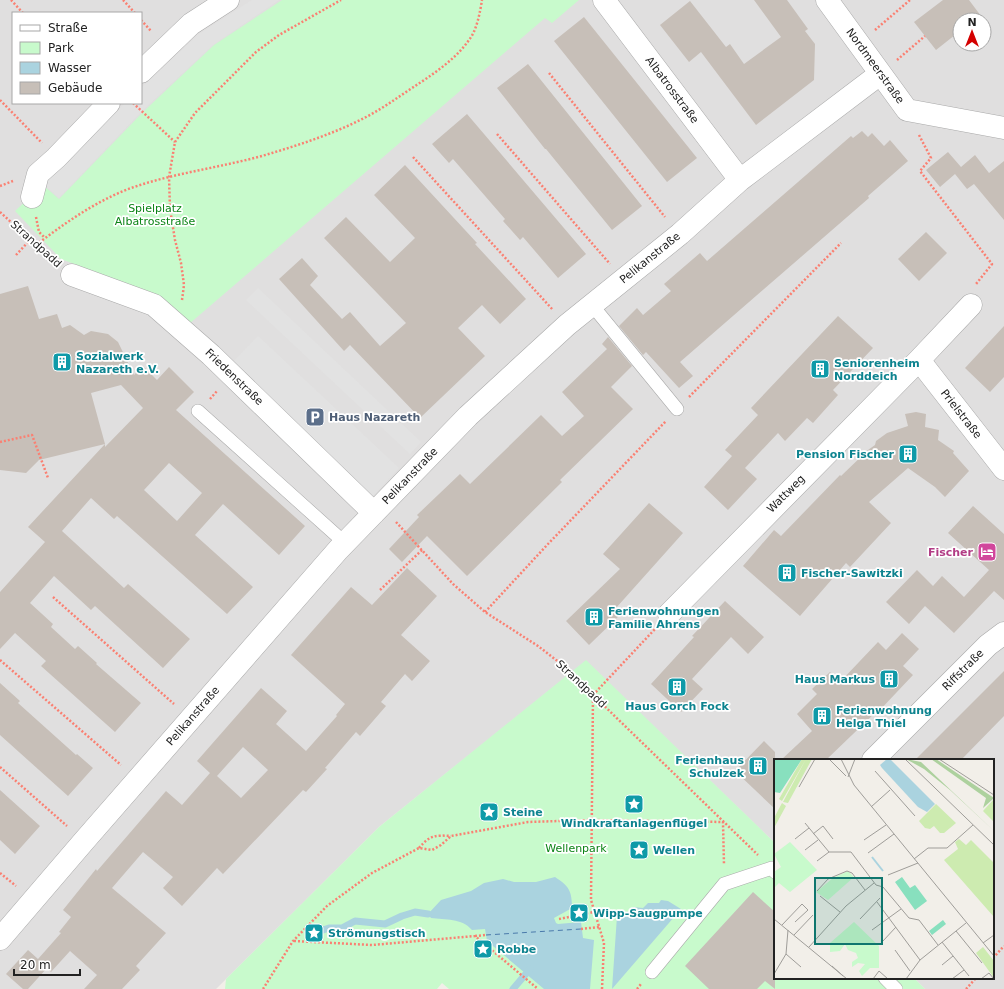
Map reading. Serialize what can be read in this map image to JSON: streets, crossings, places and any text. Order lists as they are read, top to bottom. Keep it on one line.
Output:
{"streets":{"street":["Nordmeerstraße","Albatrosstraße","Pelikanstraße","Friedenstraße","Prielstraße","Wattweg","Riffstraße"],"path":["Strandpadd"]},"crossings":[["Nordmeerstraße","Pelikanstraße"],["Albatrosstraße","Pelikanstraße"],["Strandpadd","Pelikanstraße"],["Strandpadd","Friedenstraße"],["Pelikanstraße","Friedenstraße"],["Prielstraße","Wattweg"]],"parks":["Spielplatz Albatrosstraße","Wellenpark"],"places":{"building":["Sozialwerk Nazareth e.V.","Seniorenheim Norddeich","Pension Fischer","Fischer-Sawitzki","Ferienwohnungen Familie Ahrens","Haus Markus","Haus Gorch Fock","Ferienwohnung Helga Thiel","Ferienhaus Schulzek"],"parking":["Haus Nazareth"],"hotel":["Fischer"],"place":["Windkraftanlagenflügel","Steine","Wellen","Wipp-Saugpumpe","Strömungstisch","Robbe"]},"legend":["Straße","Park","Wasser","Gebäude"],"scale_bar":"20 m","north":"top"}
